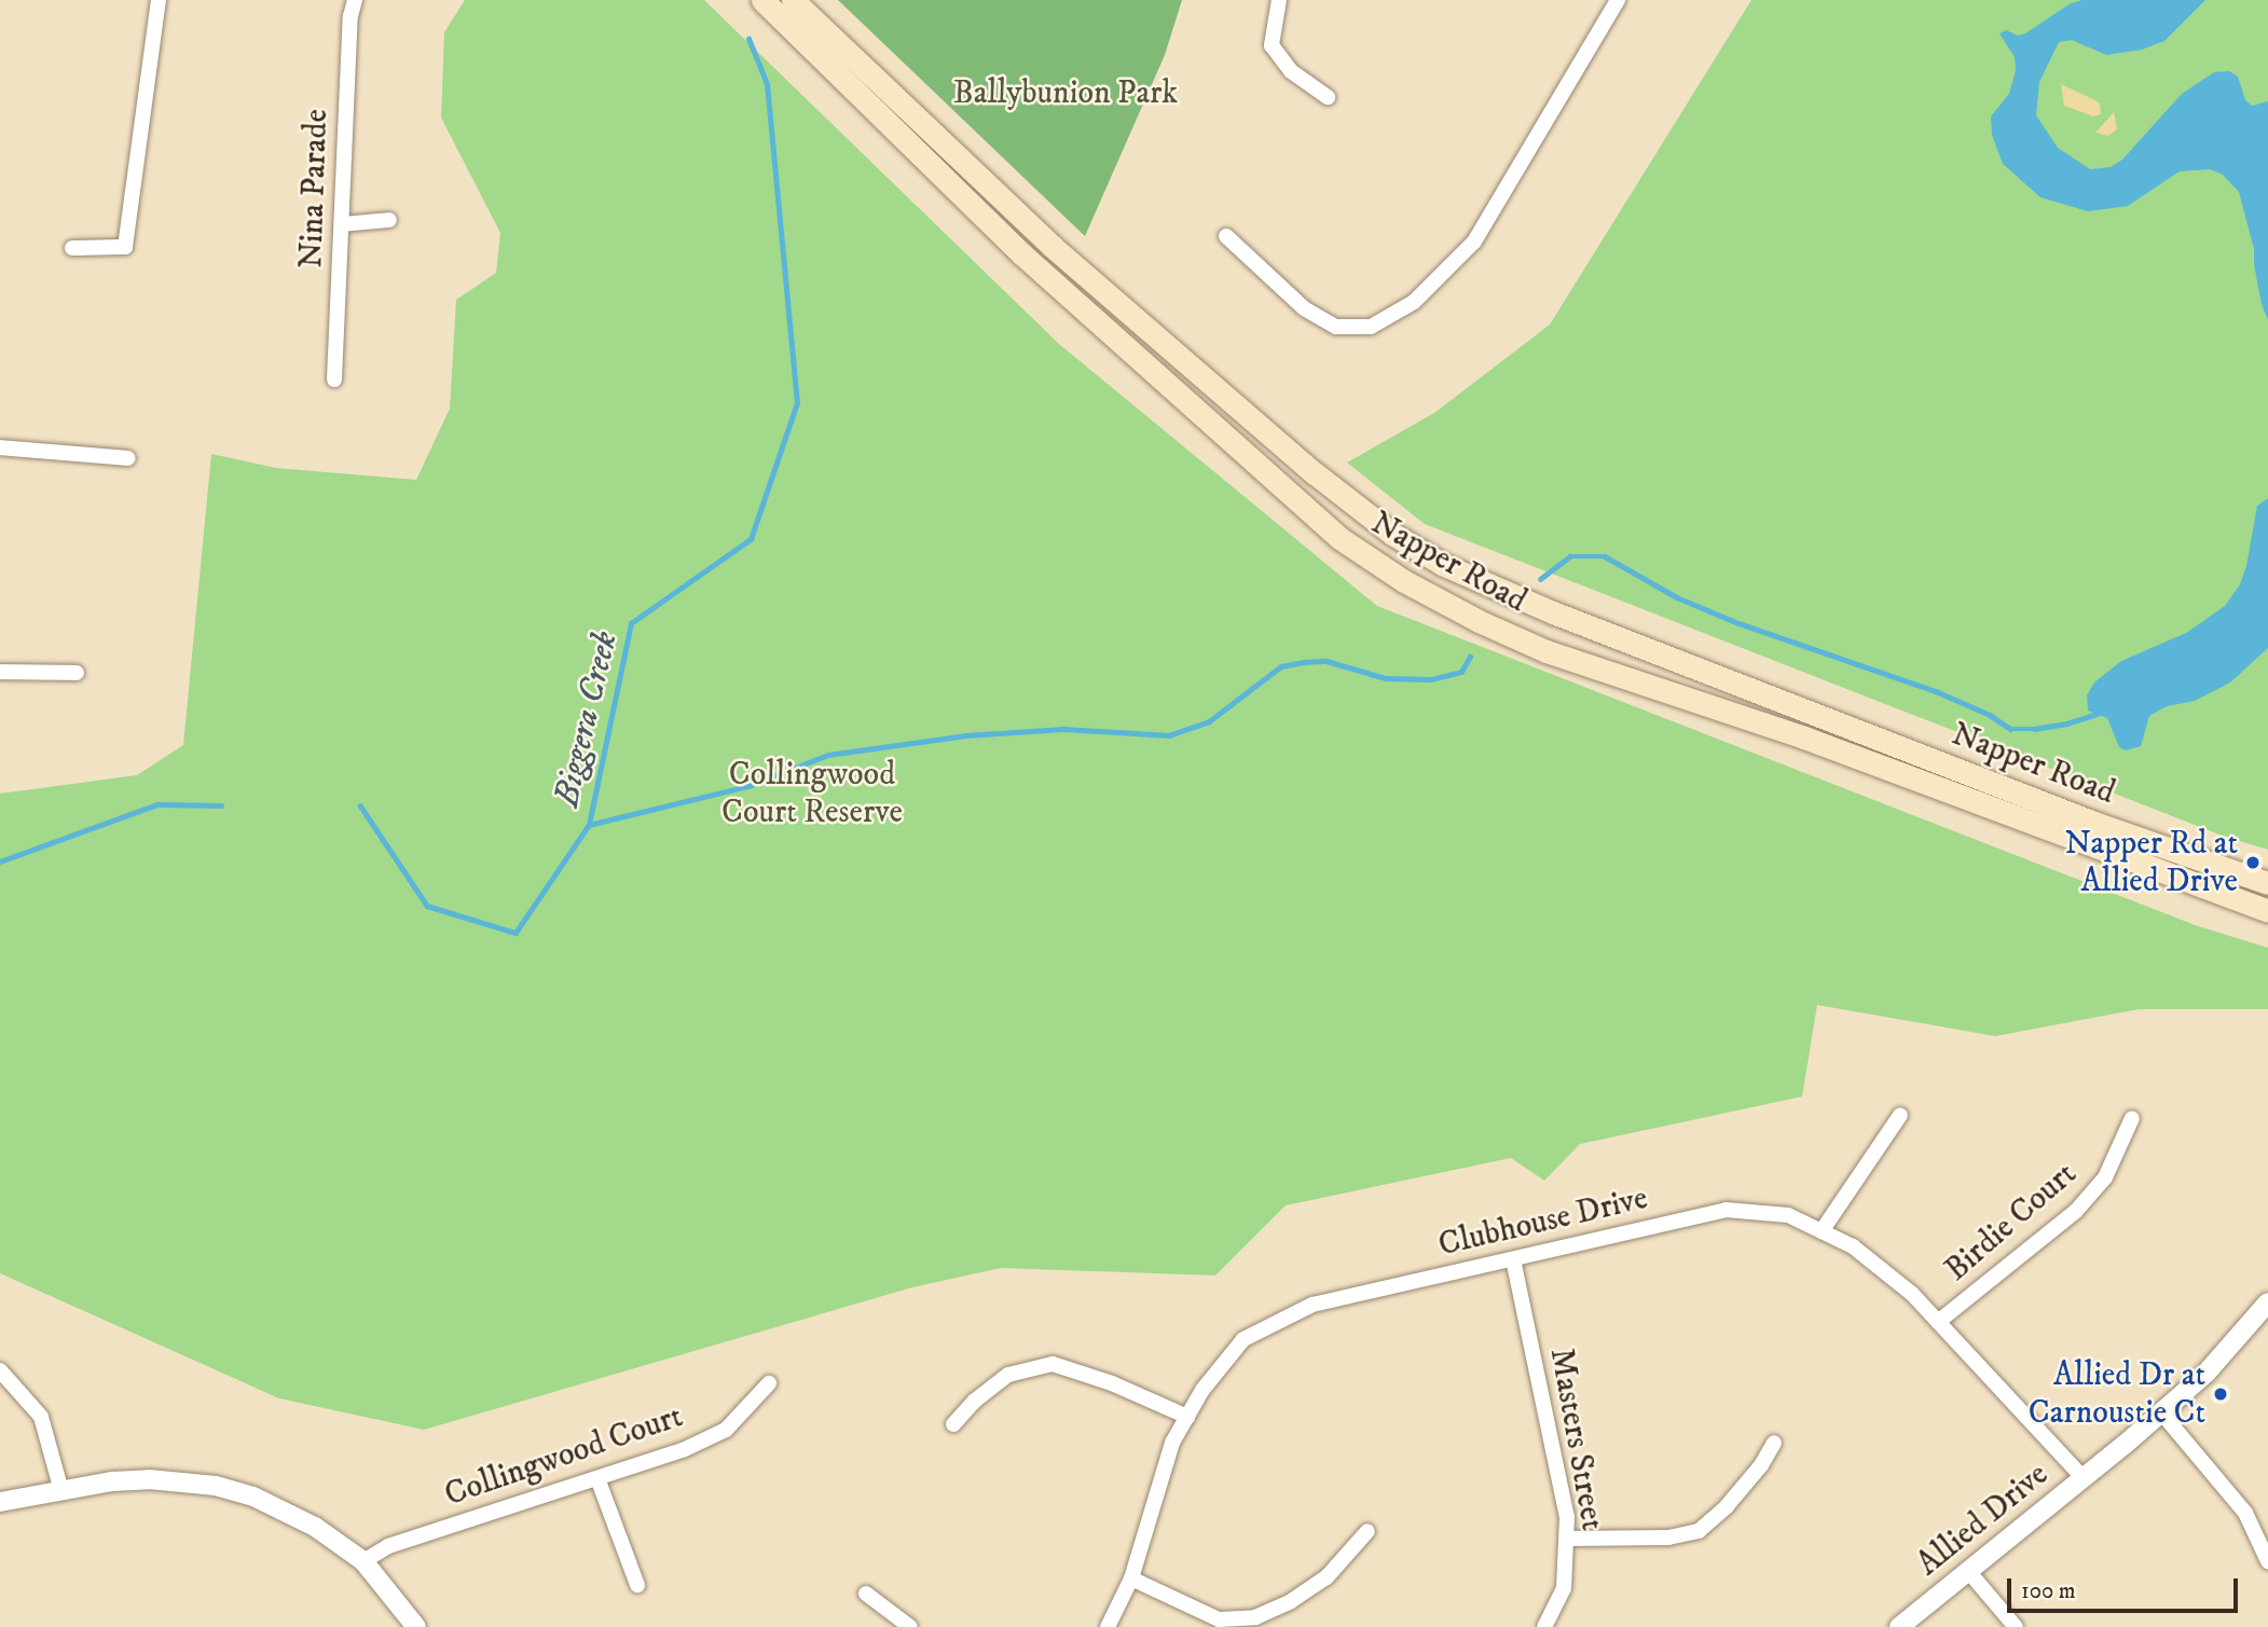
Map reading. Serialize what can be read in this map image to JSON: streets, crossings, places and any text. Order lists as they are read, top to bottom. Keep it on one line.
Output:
{"streets":{"main road":["Napper Road"],"street":["Nina Parade","Clubhouse Drive","Birdie Court","Masters Street","Collingwood Court","Allied Drive"]},"crossings":[["Clubhouse Drive","Birdie Court"],["Clubhouse Drive","Masters Street"],["Clubhouse Drive","Allied Drive"]],"water":["Biggera Creek"],"parks":["Ballybunion Park","Collingwood Court Reserve"],"places":["Napper Rd at Allied Drive","Allied Dr at Carnoustie Ct"],"scale_bar":"100 m"}
